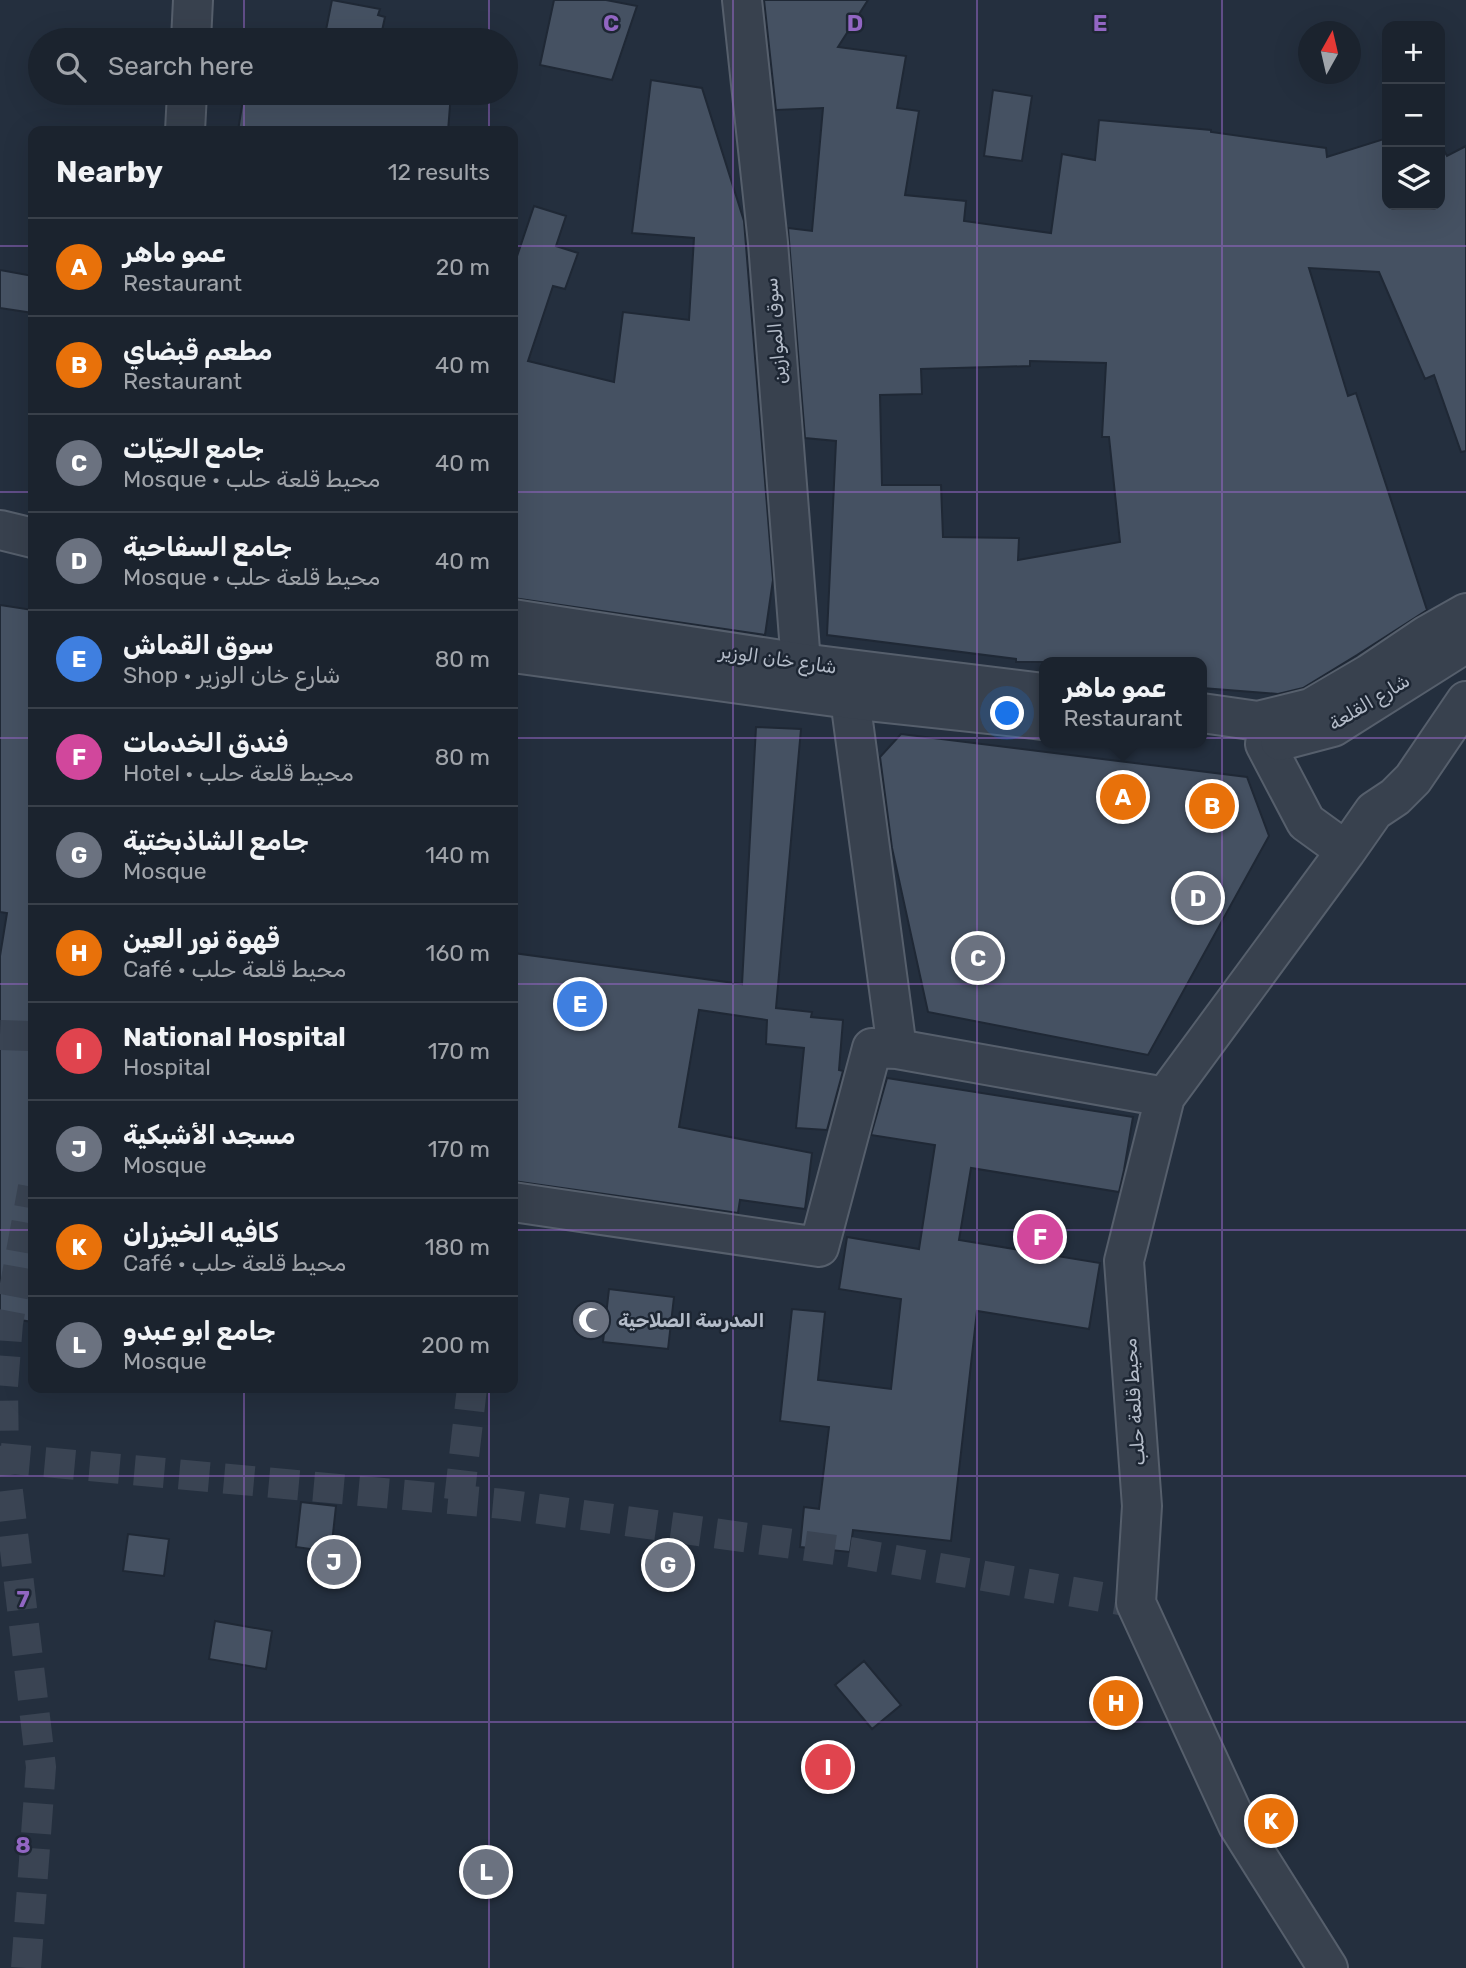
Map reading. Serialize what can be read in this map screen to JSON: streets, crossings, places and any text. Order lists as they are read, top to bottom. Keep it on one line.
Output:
{"streets":{"street":["سوق الموازين","شارع خان الوزير","شارع القلعة","محيط قلعة حلب"]},"crossings":[["سوق الموازين","شارع خان الوزير"]],"places":{"mosque":["المدرسة الصلاحية"]},"north":"top","page":{"map_buttons":["+","−"],"search":"Search here","heading":["Nearby","12 results"],"list":[{"mark":"A","name":"عمو ماهر","note":"Restaurant","value":"20 m"},{"mark":"B","name":"مطعم قبضاي","note":"Restaurant","value":"40 m"},{"mark":"C","name":"جامع الحيّات","note":"Mosque · محيط قلعة حلب","value":"40 m"},{"mark":"D","name":"جامع السفاحية","note":"Mosque · محيط قلعة حلب","value":"40 m"},{"mark":"E","name":"سوق القماش","note":"Shop · شارع خان الوزير","value":"80 m"},{"mark":"F","name":"فندق الخدمات","note":"Hotel · محيط قلعة حلب","value":"80 m"},{"mark":"G","name":"جامع الشاذبختية","note":"Mosque","value":"140 m"},{"mark":"H","name":"قهوة نور العين","note":"Café · محيط قلعة حلب","value":"160 m"},{"mark":"I","name":"National Hospital","note":"Hospital","value":"170 m"},{"mark":"J","name":"مسجد الأشبكية","note":"Mosque","value":"170 m"},{"mark":"K","name":"كافيه الخيزران","note":"Café · محيط قلعة حلب","value":"180 m"},{"mark":"L","name":"جامع ابو عبدو","note":"Mosque","value":"200 m"}],"popup":["عمو ماهر","Restaurant"],"pins":["A","B","D","C","E","F","J","G","H","I","K","L"]},"grid":{"columns":["C","D","E"],"rows":["7","8"]}}
